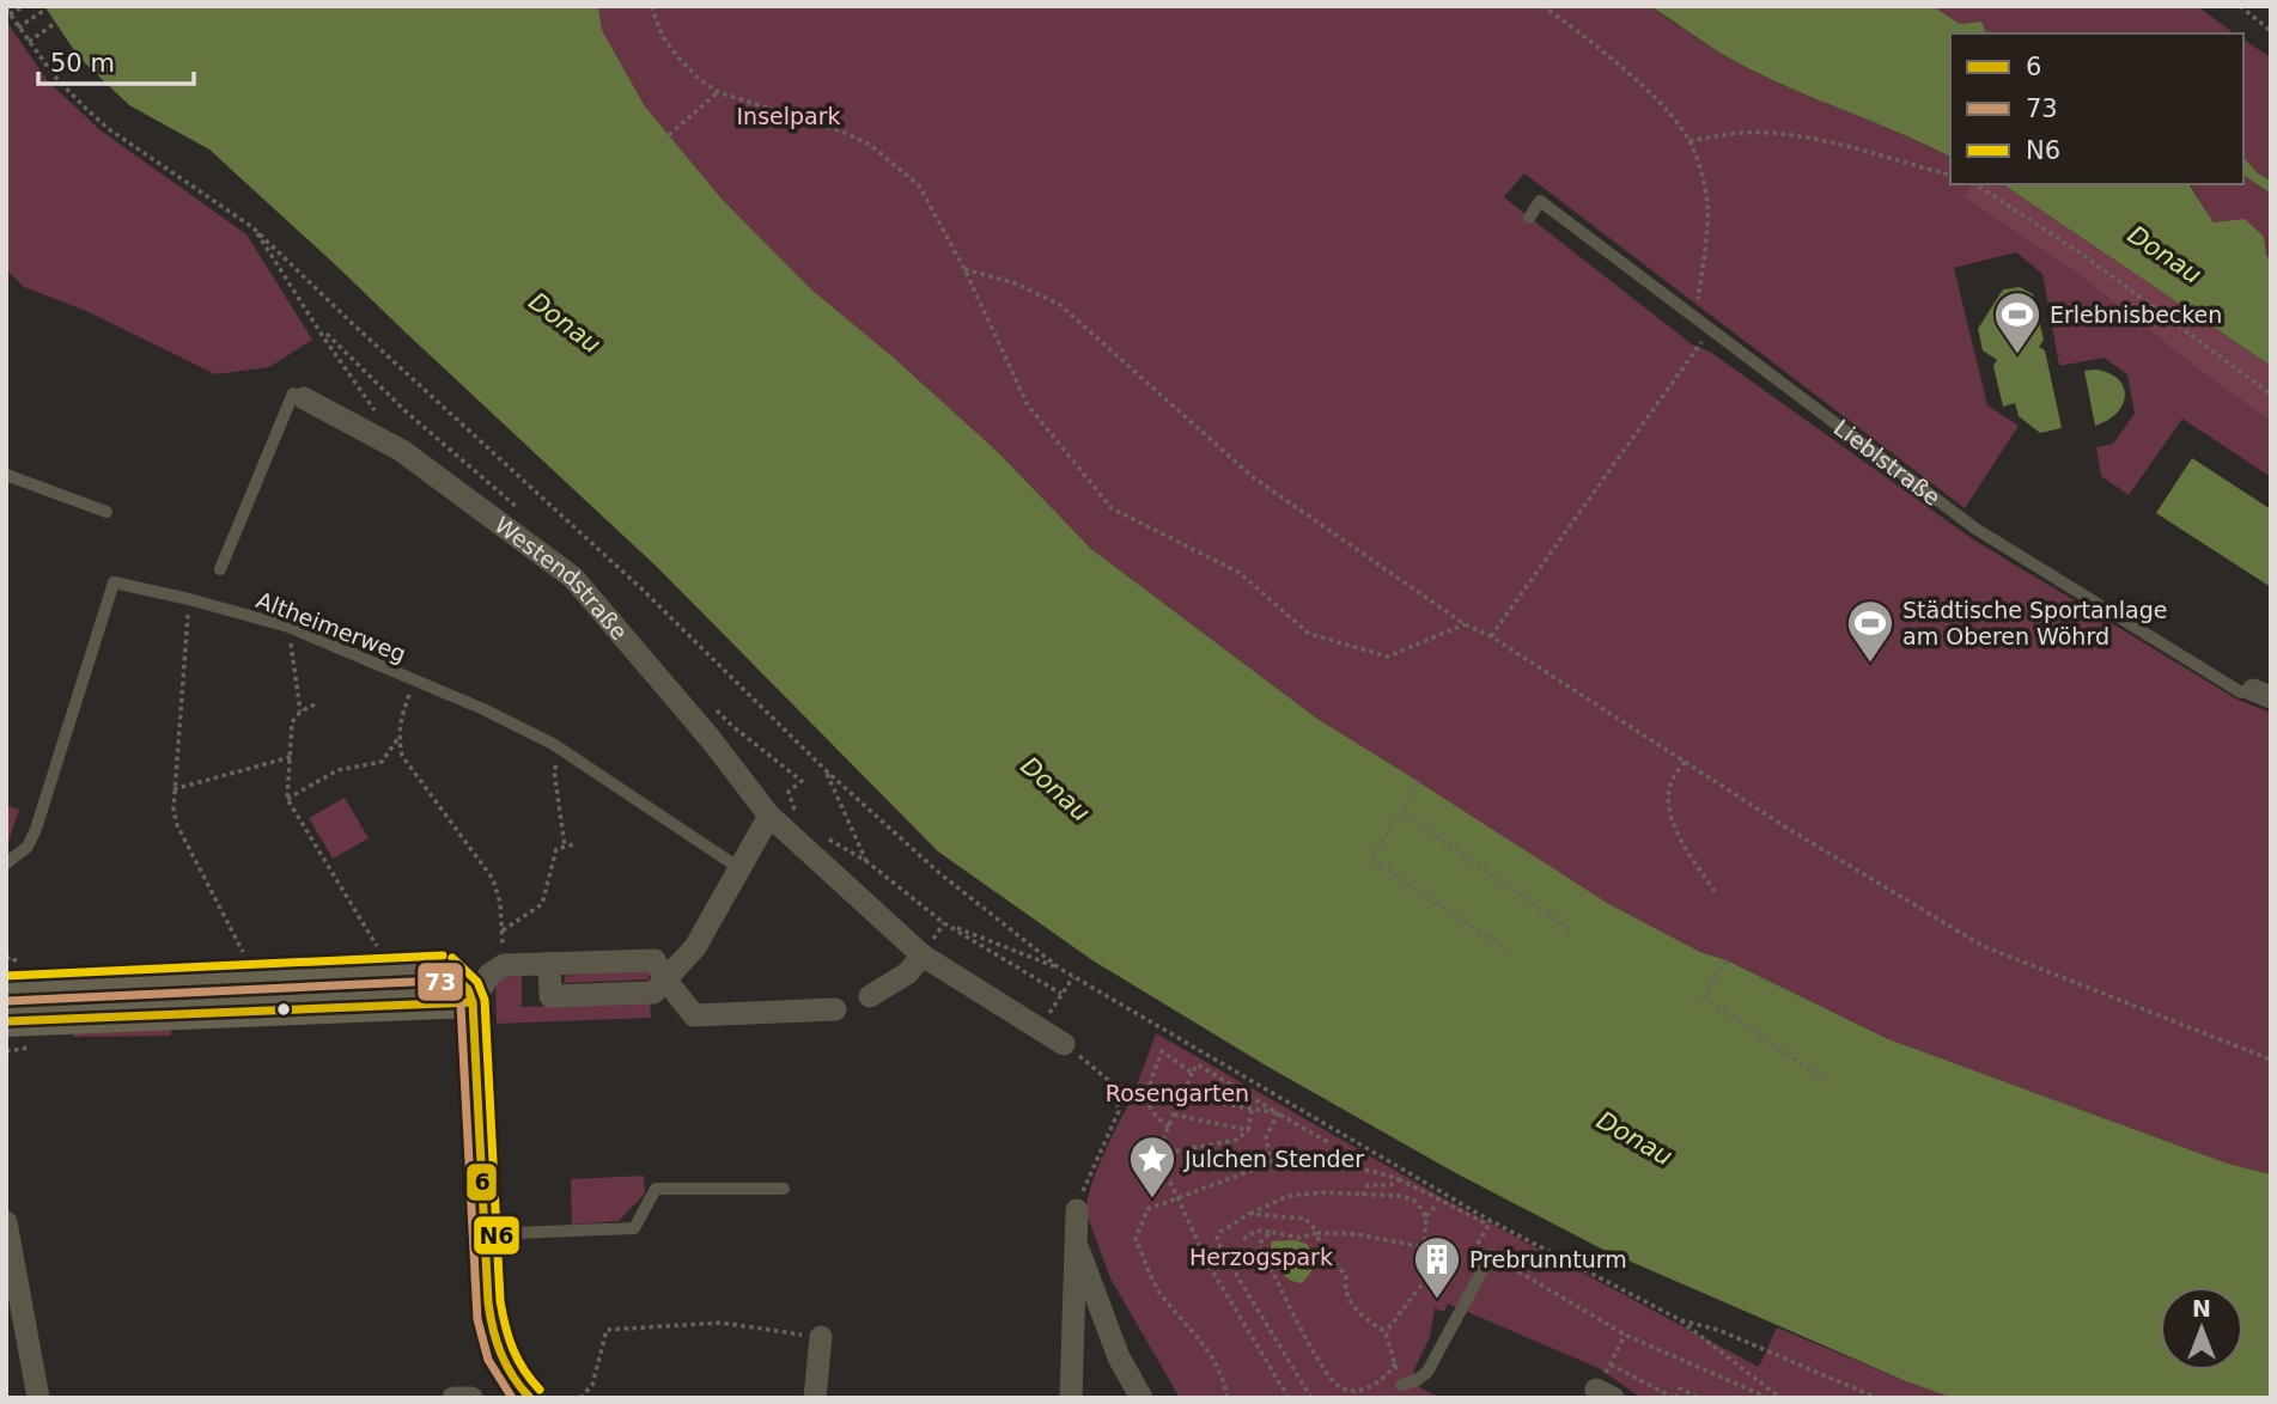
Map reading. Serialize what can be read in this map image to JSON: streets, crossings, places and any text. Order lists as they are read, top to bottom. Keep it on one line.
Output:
{"streets":{"street":["Westendstraße"],"lane":["Lieblstraße","Altheimerweg"]},"water":["Donau"],"parks":["Inselpark","Rosengarten","Herzogspark"],"places":{"sports":["Erlebnisbecken","Städtische Sportanlage am Oberen Wöhrd"],"place":["Julchen Stender"],"building":["Prebrunnturm"]},"lines":["transit line N6","transit line 6","transit line 73"],"legend":["6","73","N6"],"scale_bar":"50 m","north":"top"}
